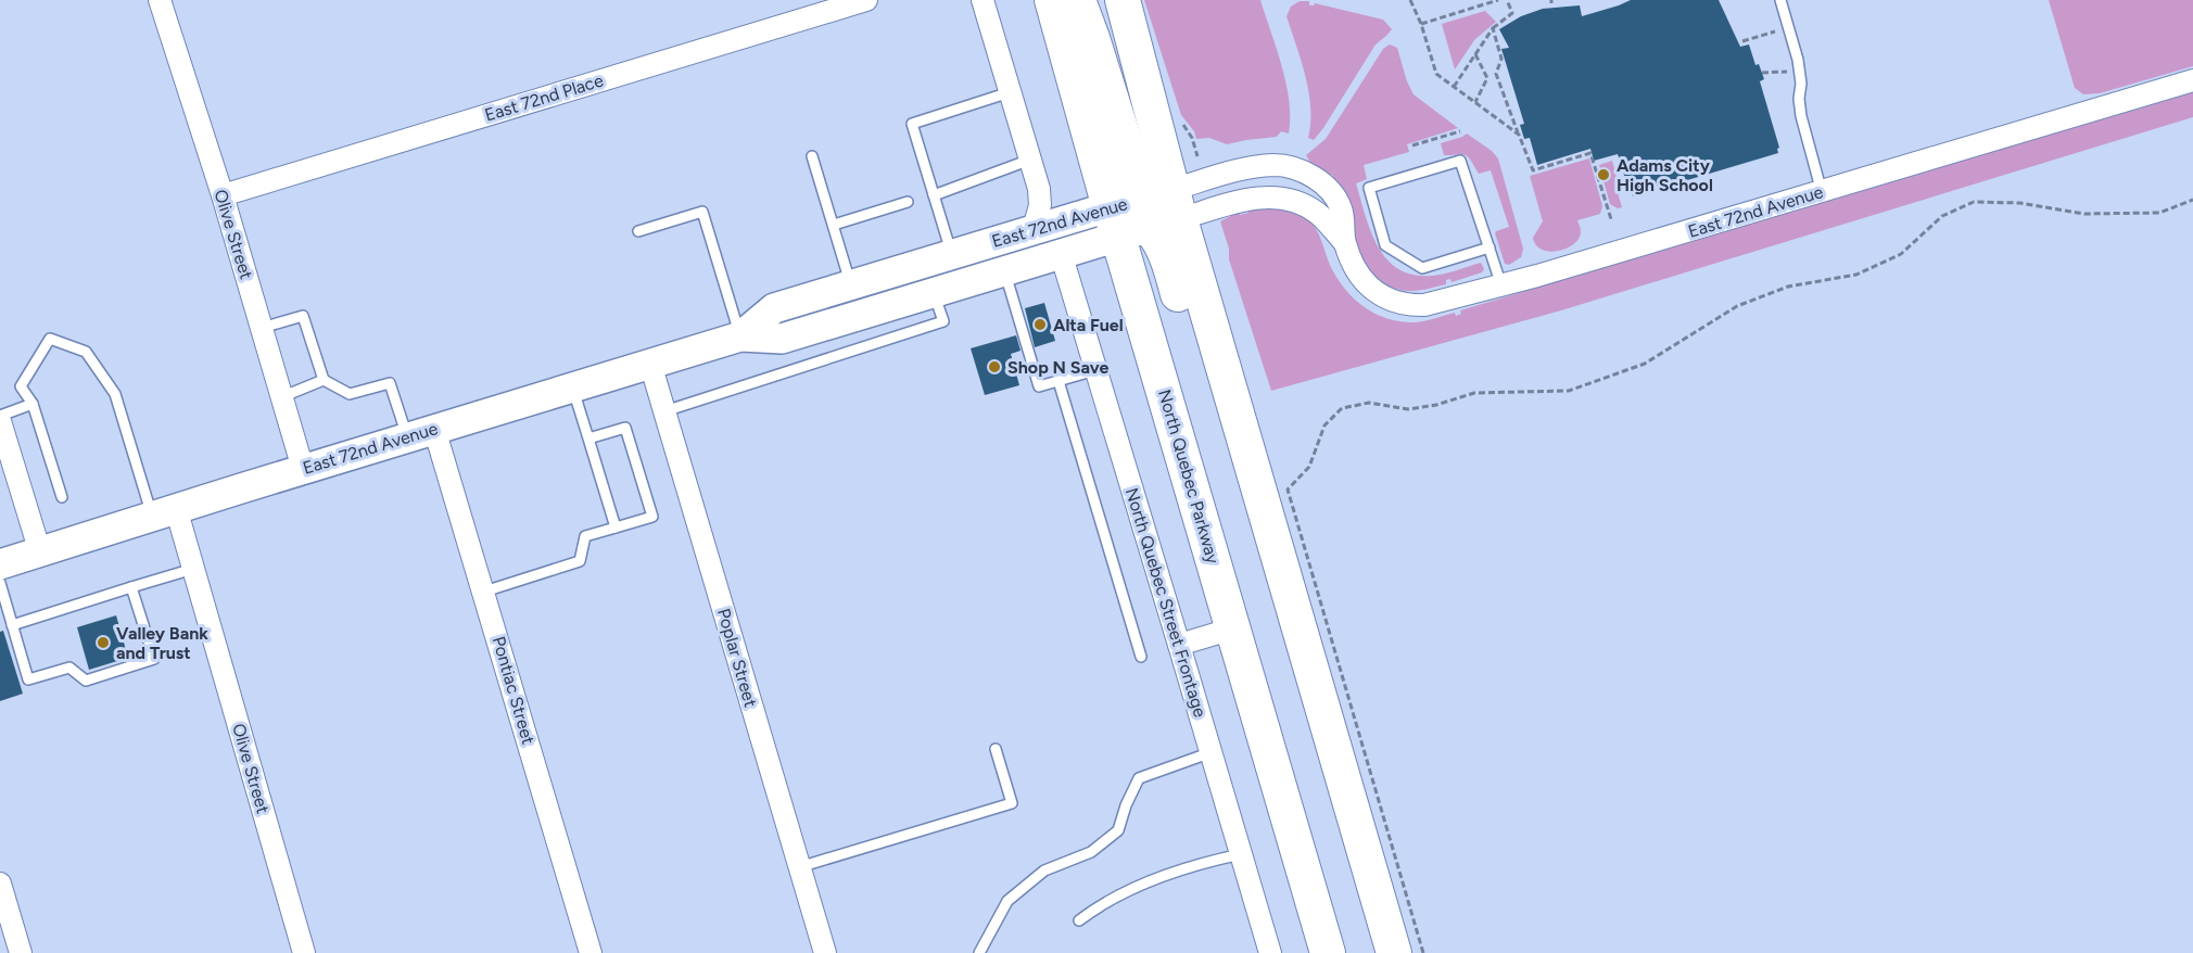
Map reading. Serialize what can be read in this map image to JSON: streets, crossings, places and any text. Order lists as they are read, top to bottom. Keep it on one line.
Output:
{"streets":{"main road":["East 72nd Avenue","North Quebec Parkway"],"street":["East 72nd Place","Olive Street","North Quebec Street Frontage","Poplar Street","Pontiac Street"]},"crossings":[["East 72nd Place","Olive Street"],["East 72nd Avenue","Olive Street"],["East 72nd Avenue","North Quebec Parkway"],["East 72nd Avenue","North Quebec Street Frontage"],["East 72nd Avenue","Poplar Street"],["East 72nd Avenue","Pontiac Street"]],"places":["Adams City High School","Alta Fuel","Shop N Save","Valley Bank and Trust"]}
